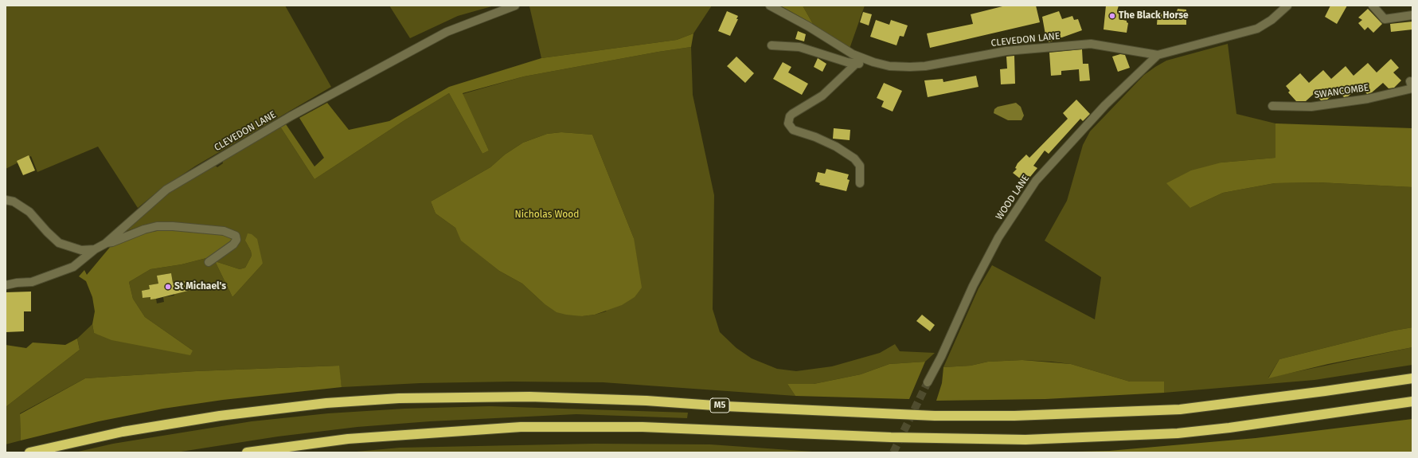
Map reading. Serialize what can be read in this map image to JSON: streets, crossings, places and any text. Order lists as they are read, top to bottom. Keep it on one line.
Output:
{"streets":{"highway":["M5"],"street":["CLEVEDON LANE","SWANCOMBE","WOOD LANE"]},"crossings":[["CLEVEDON LANE","WOOD LANE"]],"parks":["Nicholas Wood"],"places":["The Black Horse","St Michael's"]}
